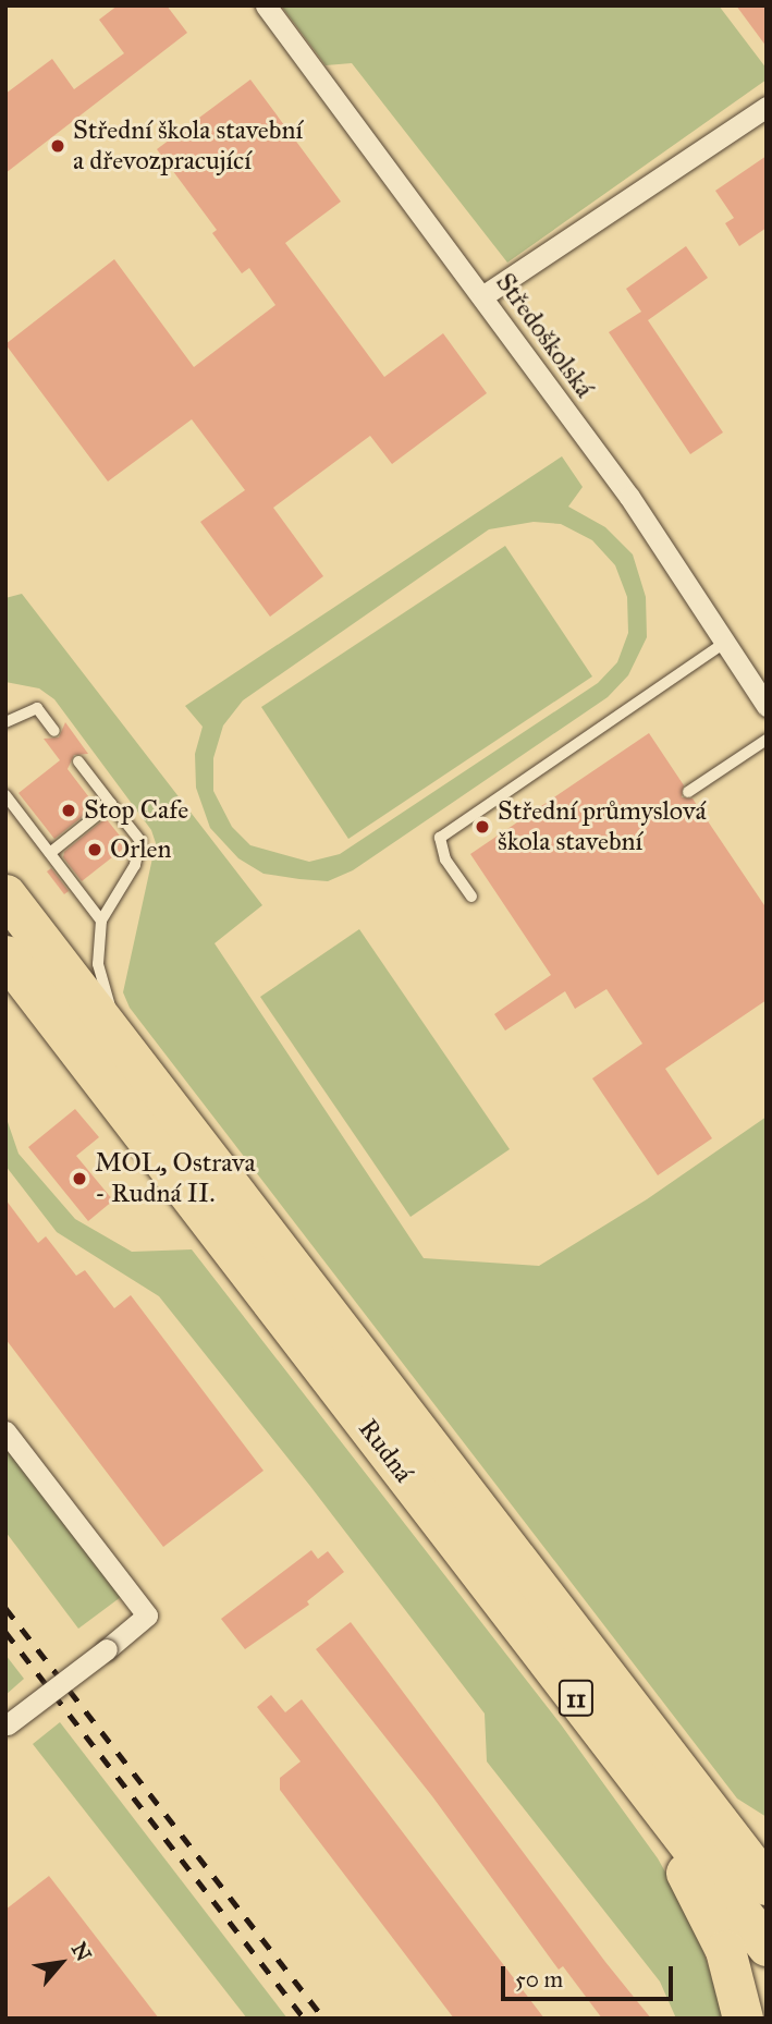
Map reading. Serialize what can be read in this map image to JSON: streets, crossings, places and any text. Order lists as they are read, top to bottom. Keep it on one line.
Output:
{"streets":{"highway":["Rudná","11"],"street":["Středoškolská"]},"places":["Střední škola stavební a dřevozpracující","Stop Cafe","Střední průmyslová škola stavební","Orlen","MOL, Ostrava - Rudná II."],"scale_bar":"50 m","north":"top right"}
